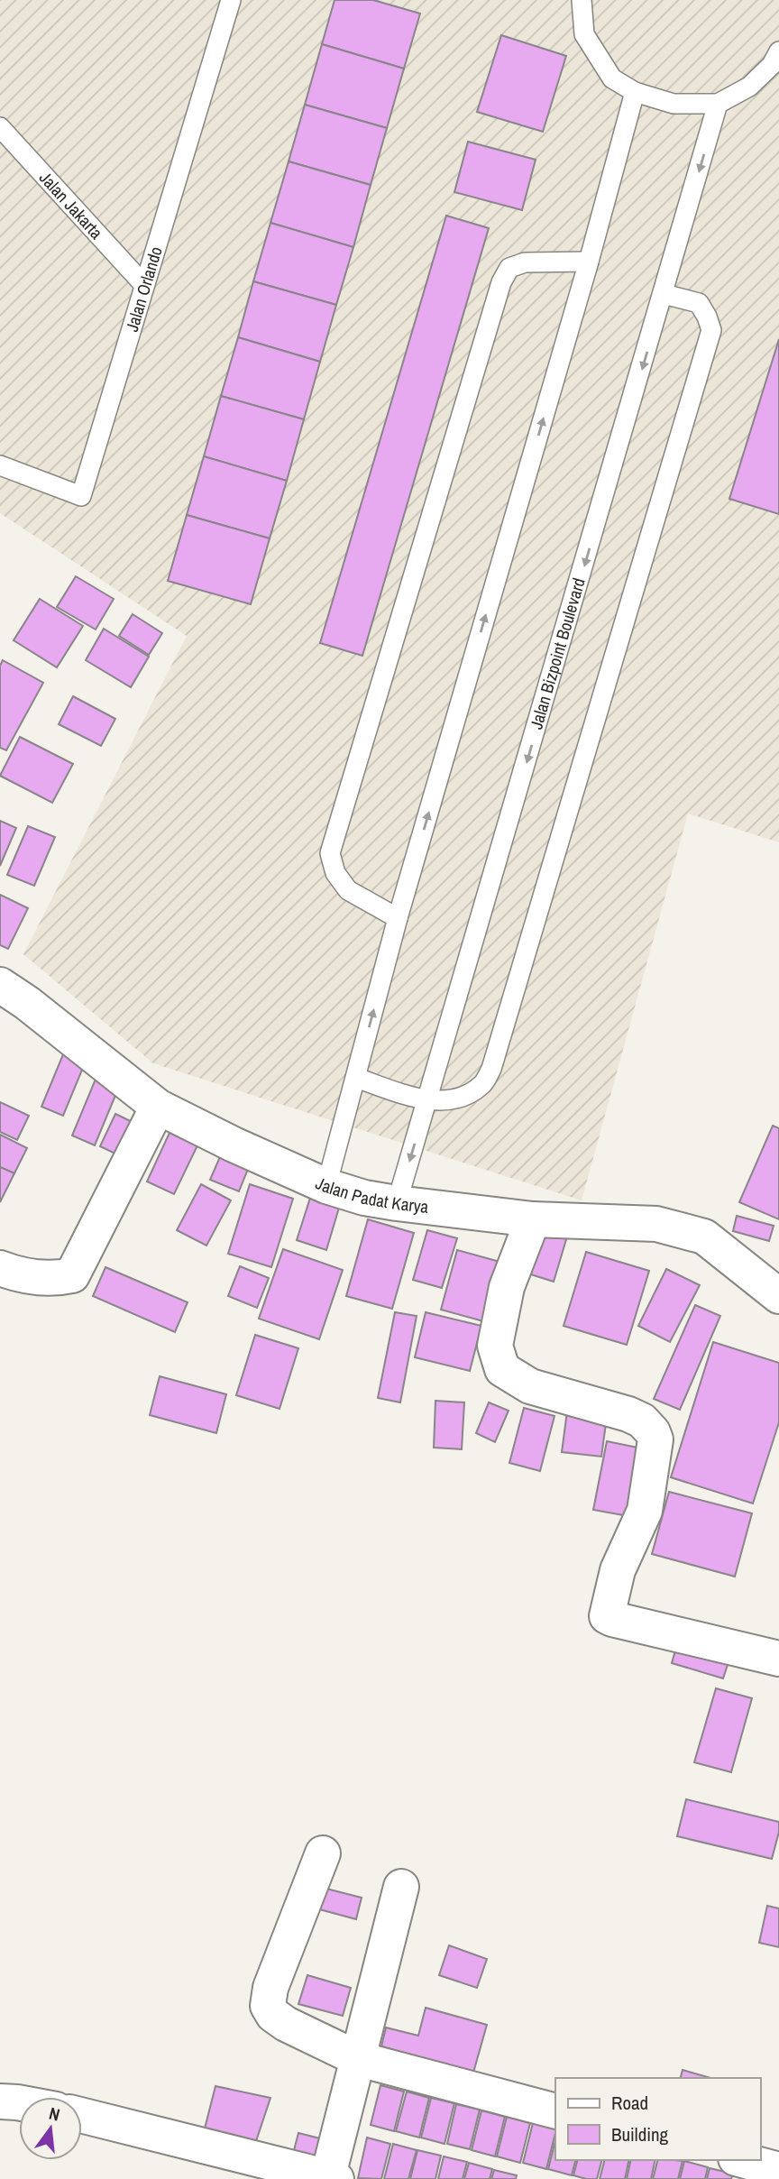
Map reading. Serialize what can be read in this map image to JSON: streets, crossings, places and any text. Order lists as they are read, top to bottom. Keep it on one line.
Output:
{"streets":{"street":["Jalan Padat Karya"],"lane":["Jalan Jakarta","Jalan Orlando","Jalan Bizpoint Boulevard"]},"crossings":[["Jalan Jakarta","Jalan Orlando"],["Jalan Bizpoint Boulevard","Jalan Padat Karya"]],"legend":["Road","Building"],"north":"top"}
